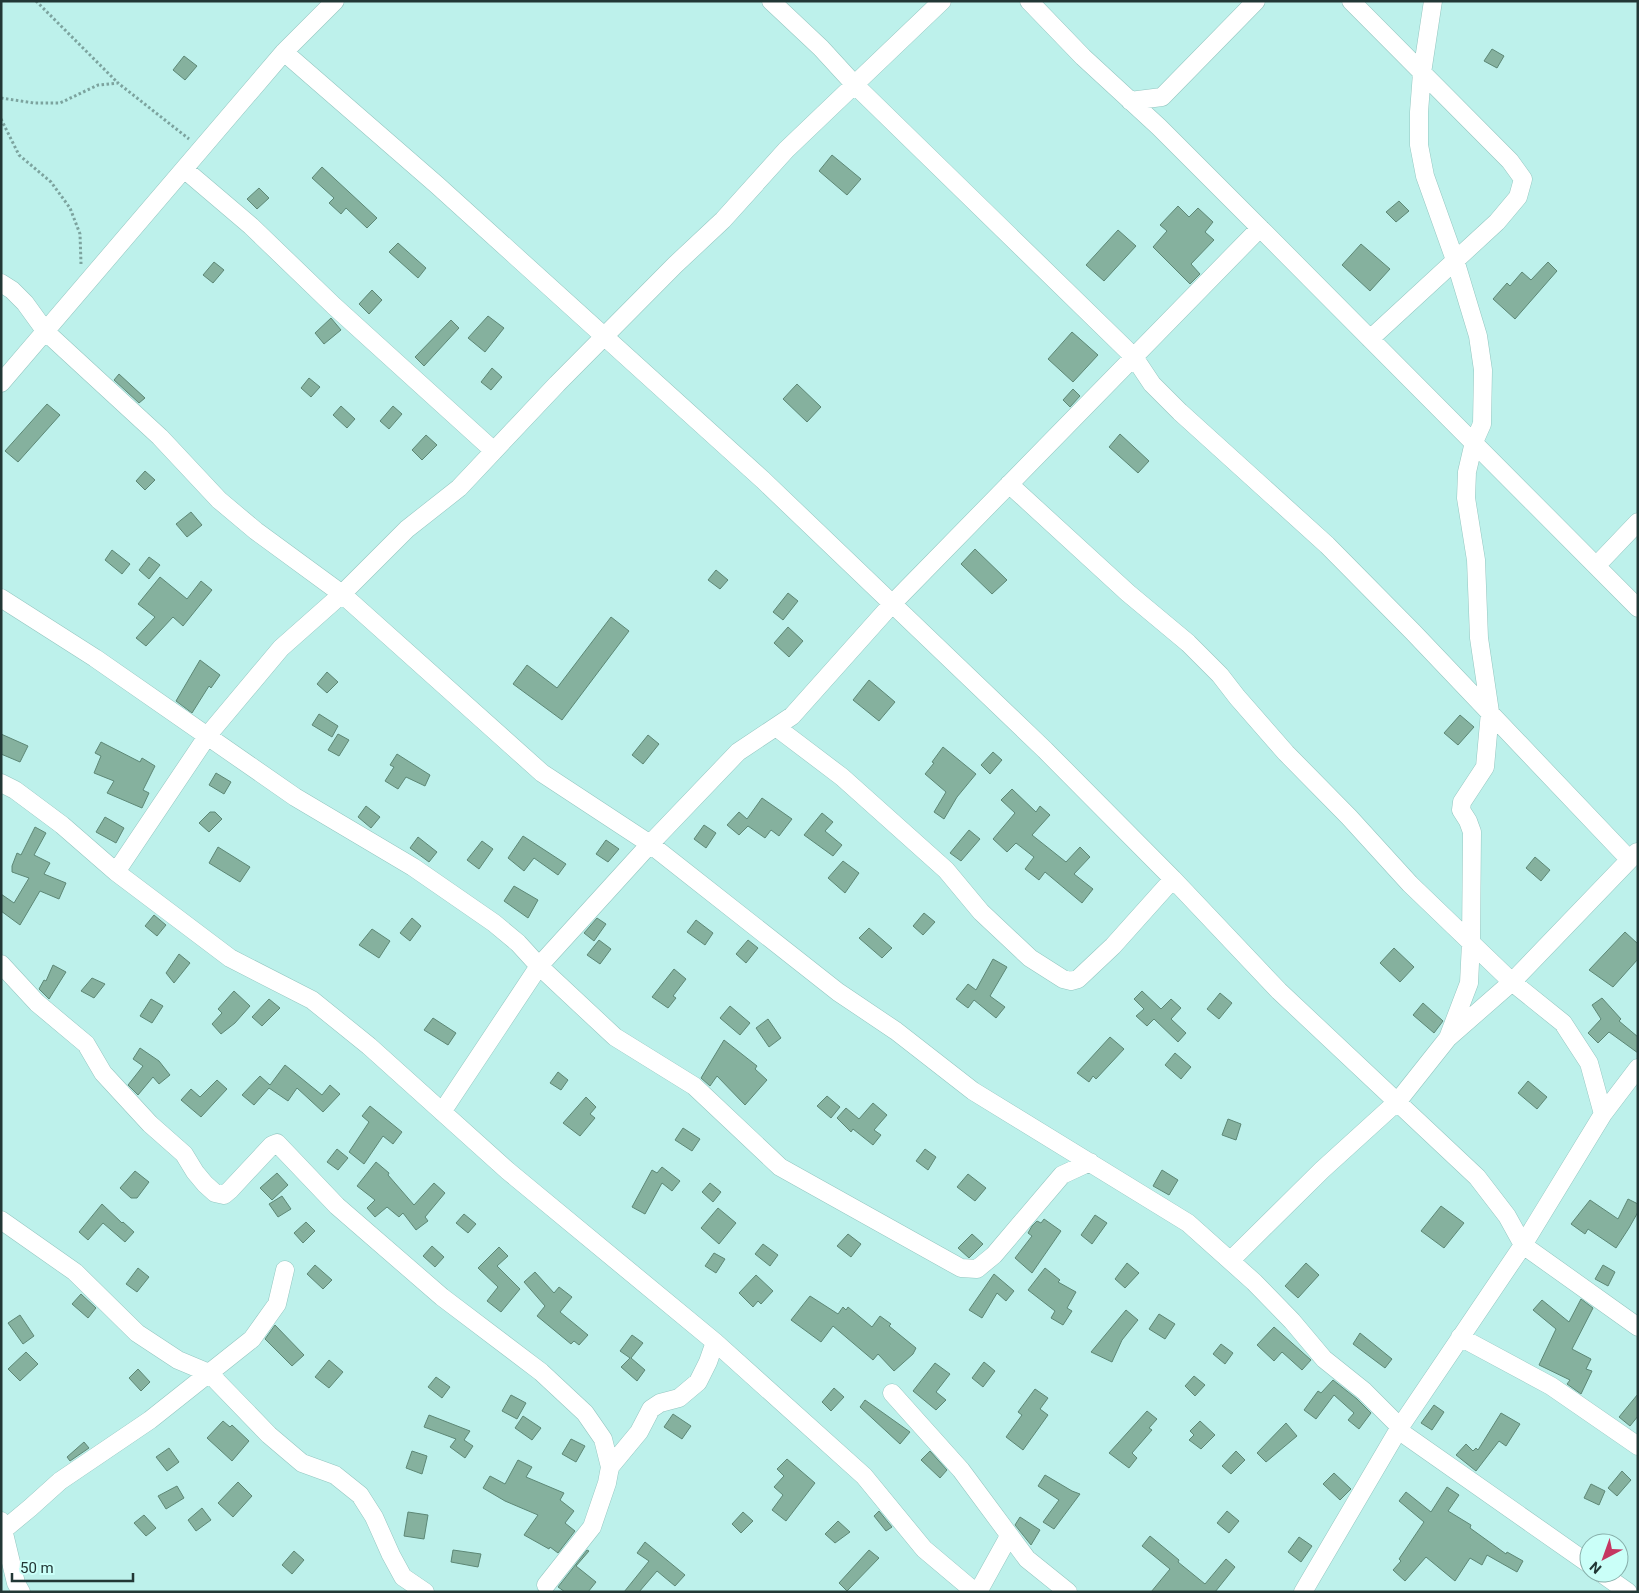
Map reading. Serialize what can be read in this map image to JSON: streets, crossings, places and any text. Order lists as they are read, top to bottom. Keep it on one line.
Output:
{"scale_bar":"50 m","north":"bottom left"}
